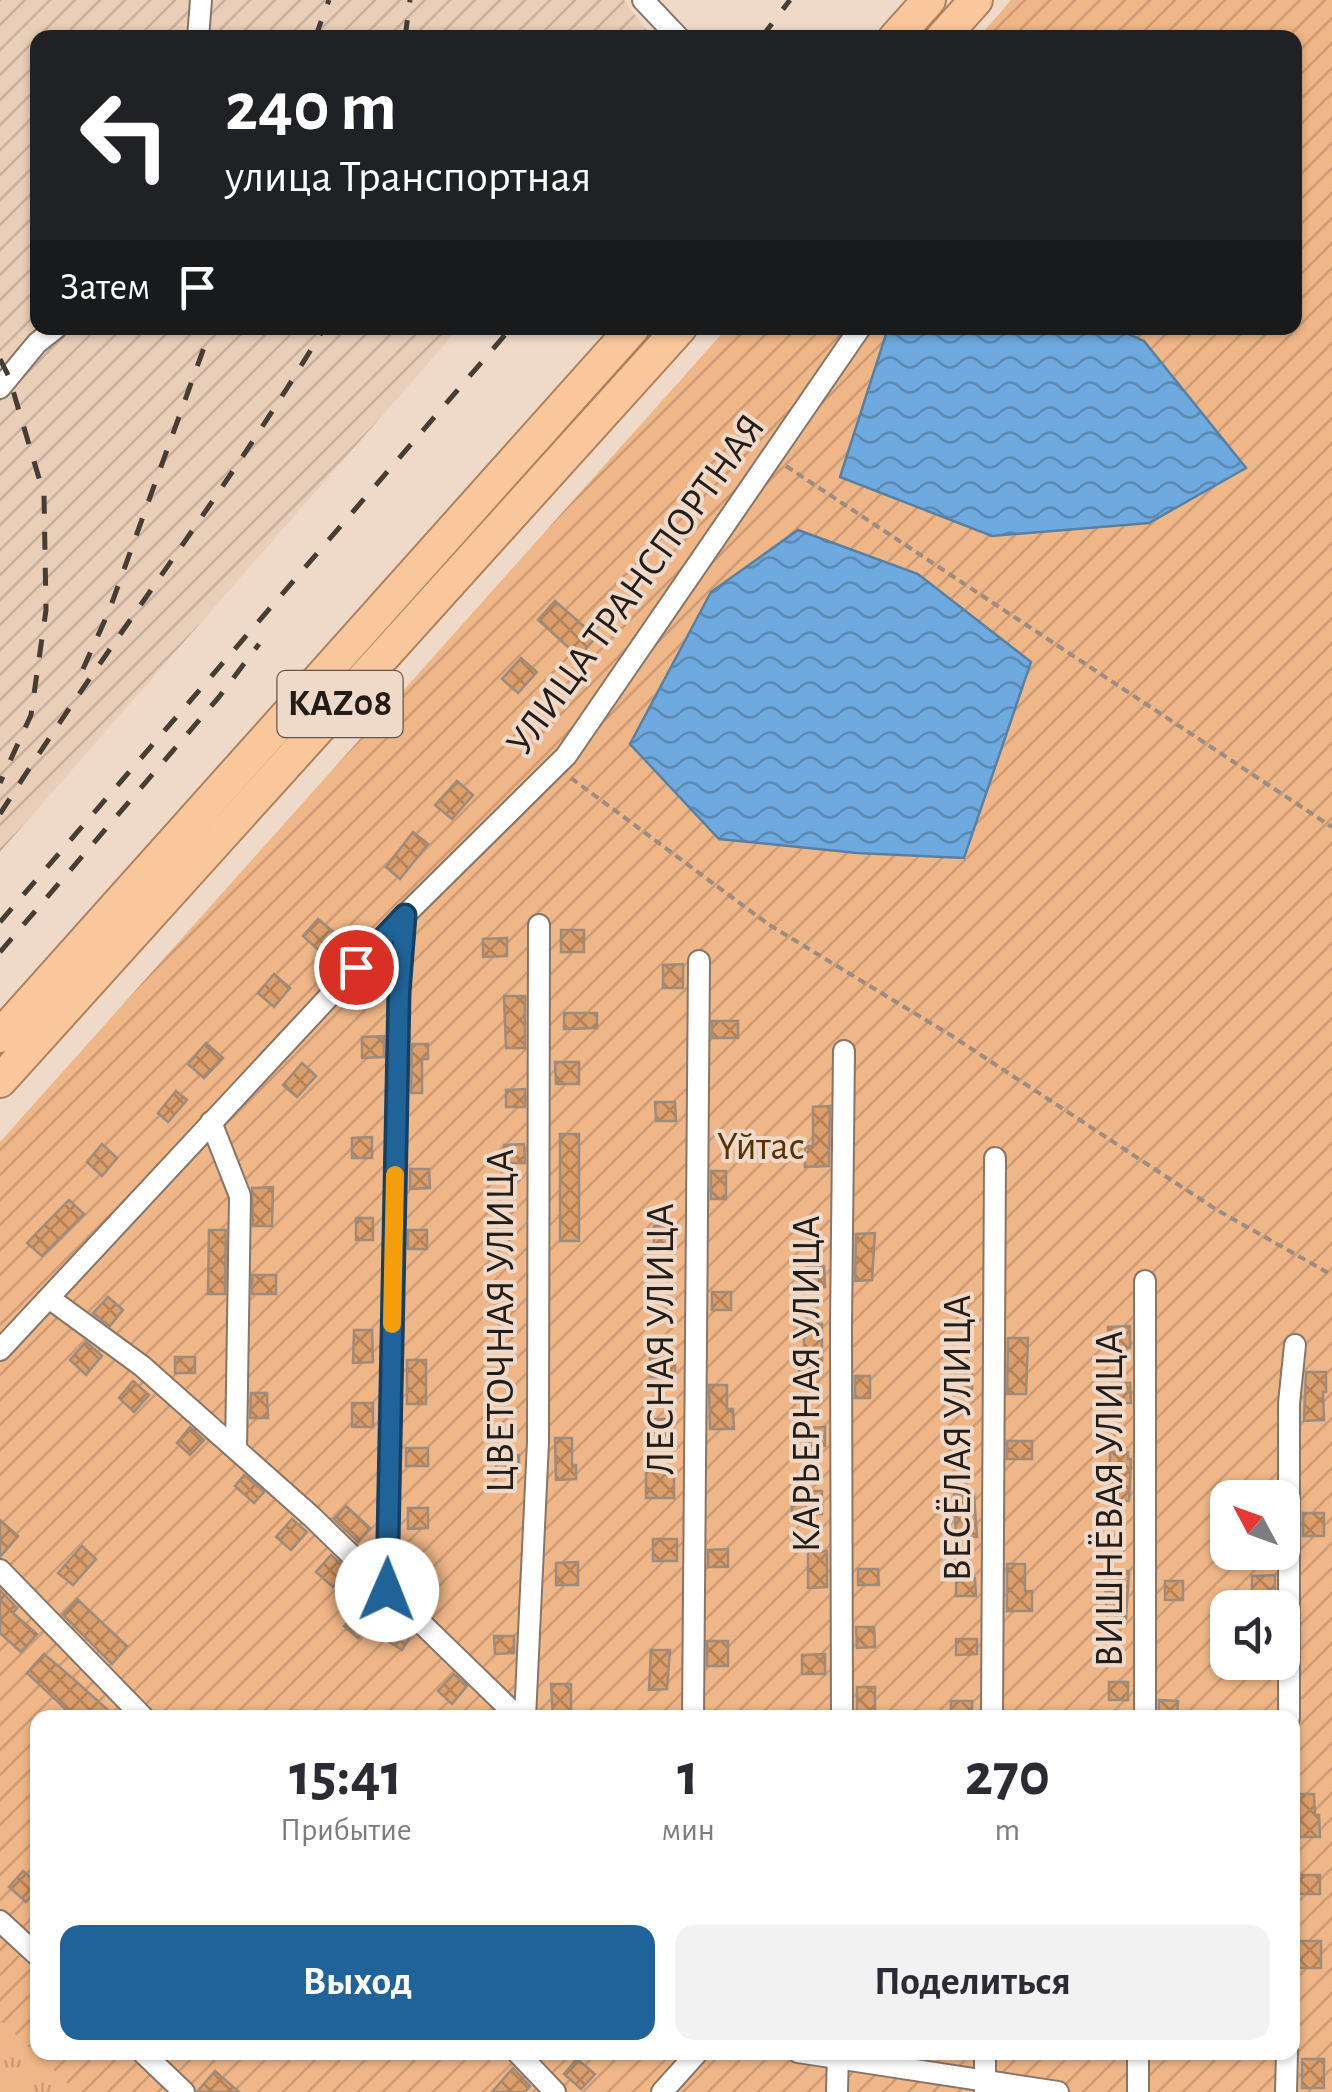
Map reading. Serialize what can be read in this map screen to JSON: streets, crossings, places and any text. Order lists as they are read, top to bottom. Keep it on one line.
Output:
{"streets":{"highway":["KAZ08"],"street":["УЛИЦА ТРАНСПОРТНАЯ","ЦВЕТОЧНАЯ УЛИЦА","ЛЕСНАЯ УЛИЦА","КАРЬЕРНАЯ УЛИЦА","ВЕСЁЛАЯ УЛИЦА","ВИШНЁВАЯ УЛИЦА"]},"parks":["Үйтас"],"north":"top left","page":{"turn":["240 m","улица Транспортная"],"then":"Затем","eta":["15:41","Прибытие","1","мин","270","m"],"buttons":["Выход","Поделиться"]}}
